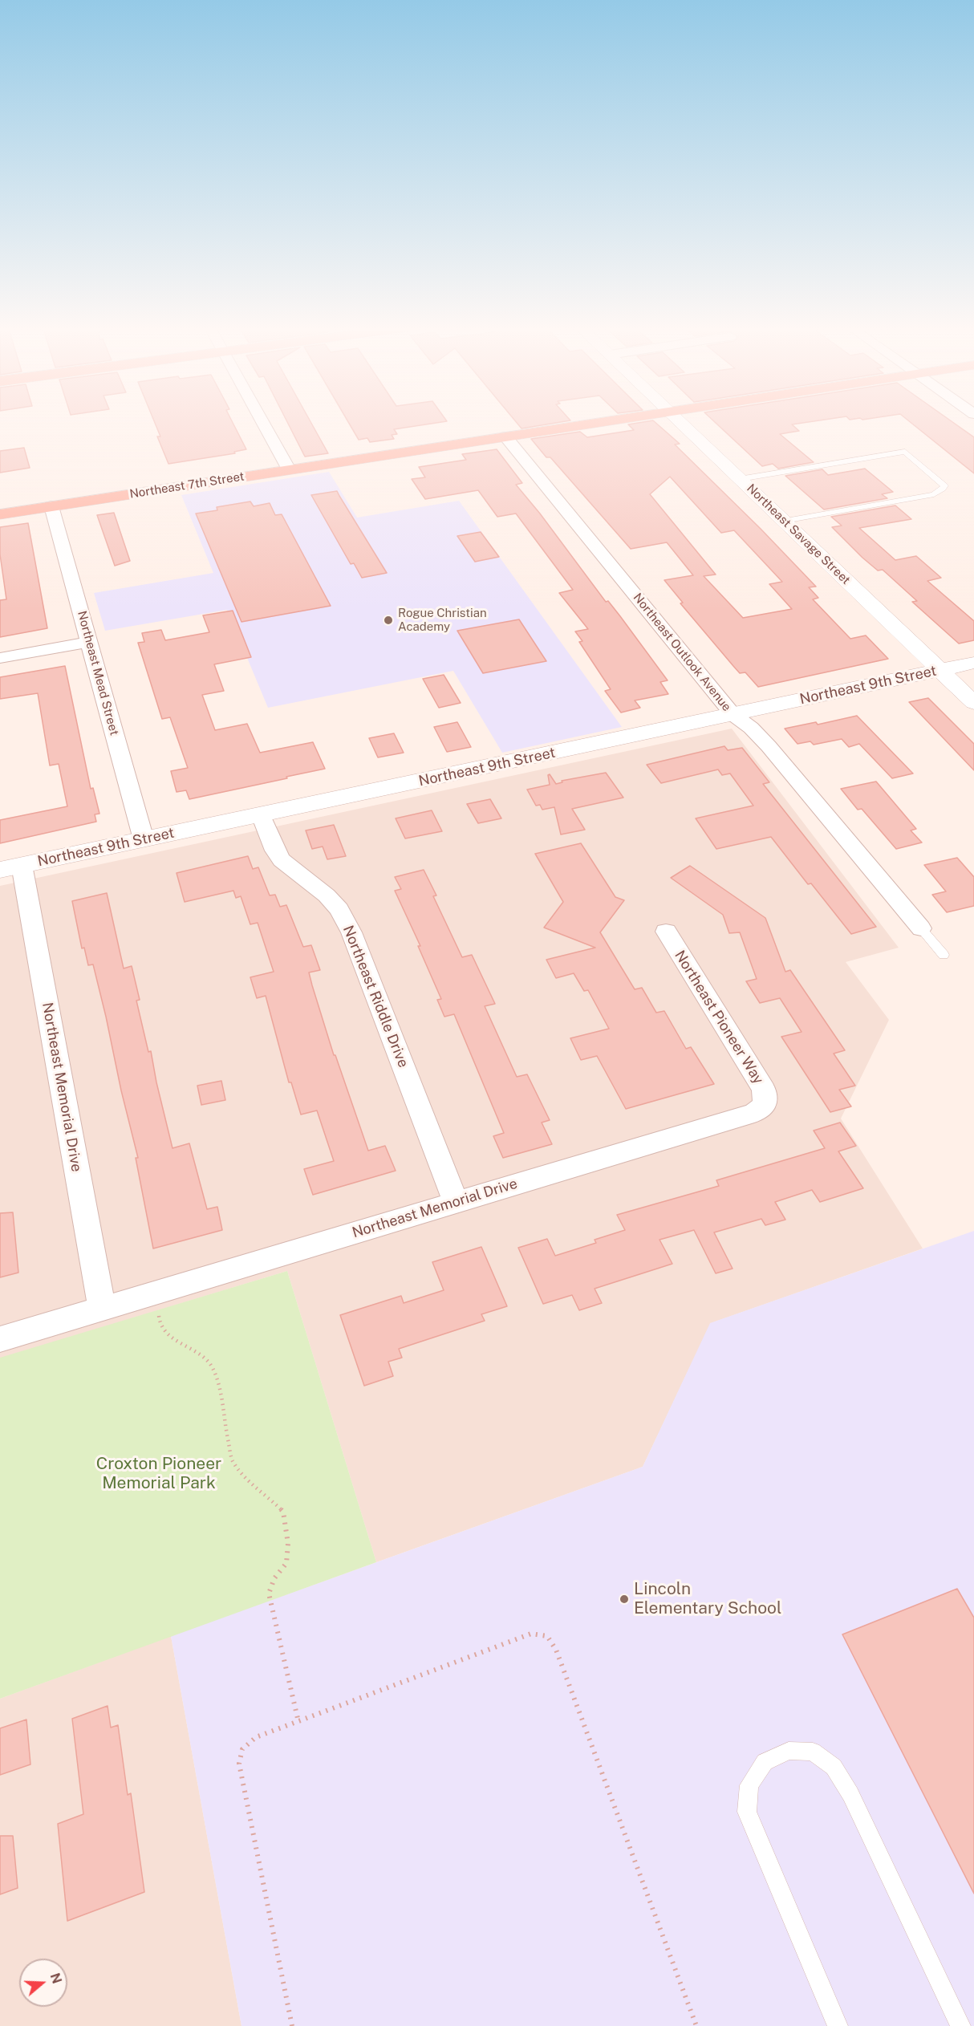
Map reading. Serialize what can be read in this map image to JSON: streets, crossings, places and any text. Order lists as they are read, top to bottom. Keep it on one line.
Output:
{"streets":{"highway":["Northeast 7th Street"],"street":["Northeast Savage Street","Northeast Outlook Avenue","Northeast Mead Street","Northeast 9th Street","Northeast Riddle Drive","Northeast Pioneer Way","Northeast Memorial Drive"]},"crossings":[["Northeast 7th Street","Northeast Outlook Avenue"],["Northeast 7th Street","Northeast Mead Street"],["Northeast Savage Street","Northeast 9th Street"],["Northeast Outlook Avenue","Northeast 9th Street"],["Northeast Mead Street","Northeast 9th Street"],["Northeast 9th Street","Northeast Riddle Drive"],["Northeast 9th Street","Northeast Memorial Drive"],["Northeast Riddle Drive","Northeast Memorial Drive"],["Northeast Pioneer Way","Northeast Memorial Drive"]],"parks":["Croxton Pioneer Memorial Park"],"places":["Rogue Christian Academy","Lincoln Elementary School"],"north":"right"}
